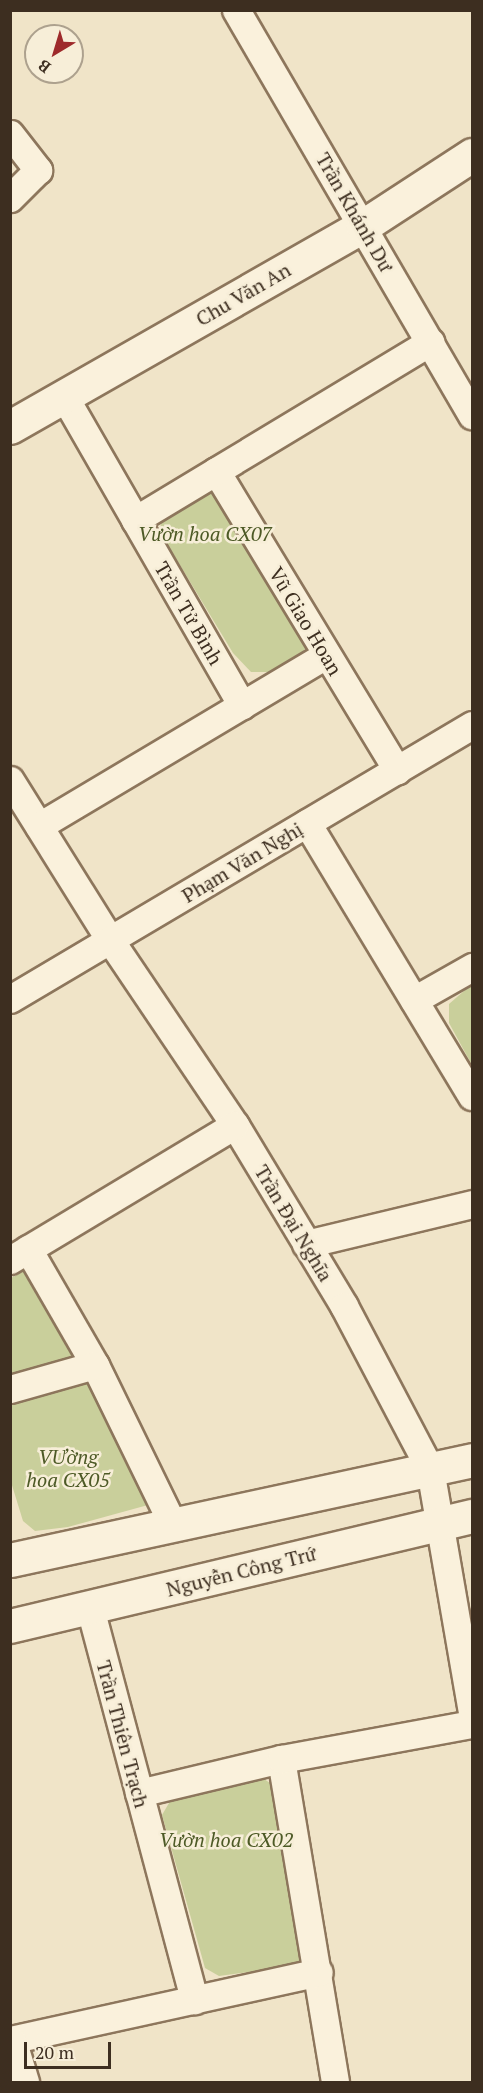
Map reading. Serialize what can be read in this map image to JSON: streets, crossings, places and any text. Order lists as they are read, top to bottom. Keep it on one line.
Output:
{"streets":{"street":["Trần Khánh Dư","Chu Văn An","Trần Tử Bình","Vũ Giao Hoan","Phạm Văn Nghị","Trần Đại Nghĩa","Nguyễn Công Trứ","Trần Thiên Trạch"]},"crossings":[["Trần Khánh Dư","Chu Văn An"],["Chu Văn An","Trần Tử Bình"],["Vũ Giao Hoan","Phạm Văn Nghị"],["Phạm Văn Nghị","Trần Đại Nghĩa"],["Trần Đại Nghĩa","Nguyễn Công Trứ"],["Nguyễn Công Trứ","Trần Thiên Trạch"]],"parks":["Vườn hoa CX07","VƯờng hoa CX05","Vườn hoa CX02"],"scale_bar":"20 m","north":"bottom left"}
